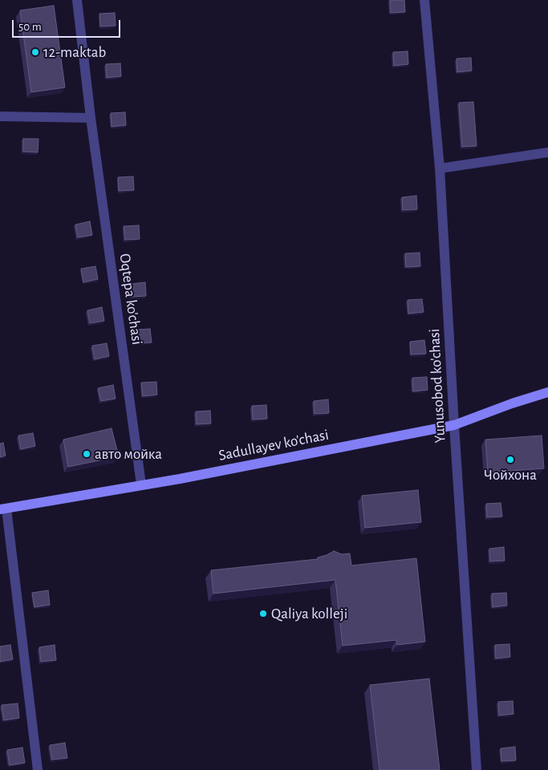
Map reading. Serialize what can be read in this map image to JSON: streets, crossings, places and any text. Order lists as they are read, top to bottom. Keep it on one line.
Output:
{"streets":{"main road":["Sadullayev ko'chasi"],"street":["Oqtepa ko'chasi","Yunusobod ko'chasi"]},"crossings":[["Oqtepa ko'chasi","Sadullayev ko'chasi"],["Yunusobod ko'chasi","Sadullayev ko'chasi"]],"places":["12-maktab","авто мойка","Чойхона","Qaliya kolleji"],"scale_bar":"50 m"}
